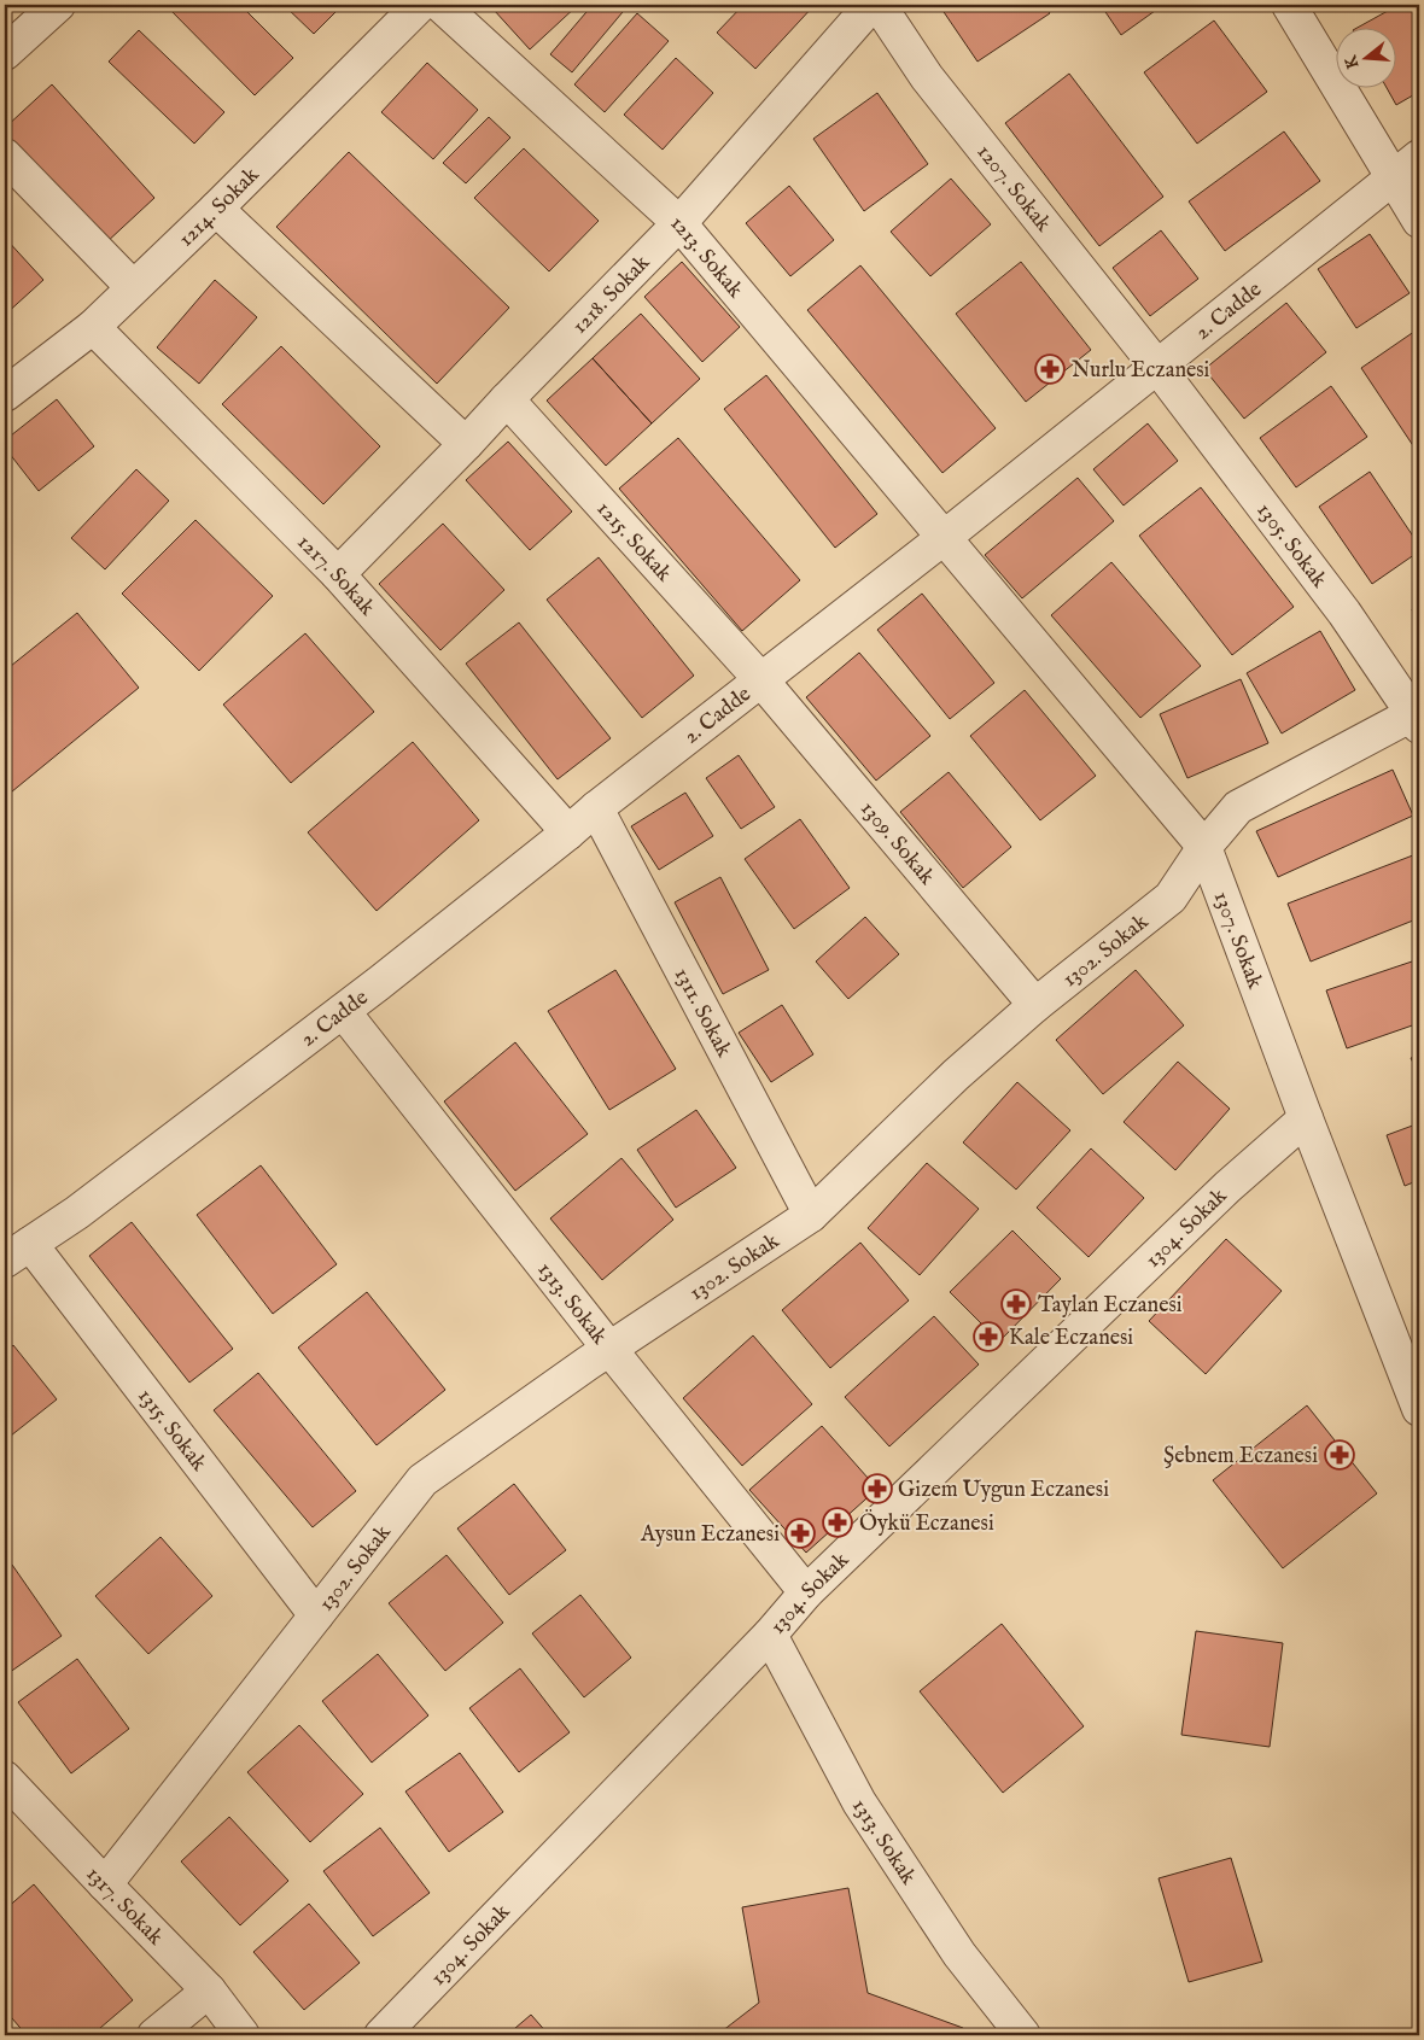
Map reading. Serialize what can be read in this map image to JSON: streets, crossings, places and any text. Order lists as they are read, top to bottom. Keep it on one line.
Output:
{"streets":{"street":["1207. Sokak","1214. Sokak","1213. Sokak","1218. Sokak","2. Cadde","1215. Sokak","1305. Sokak","1217. Sokak","1309. Sokak","1307. Sokak","1302. Sokak","1311. Sokak","1304. Sokak","1313. Sokak","1315. Sokak","1317. Sokak"]},"crossings":[["1207. Sokak","2. Cadde"],["1207. Sokak","1305. Sokak"],["1214. Sokak","1217. Sokak"],["1213. Sokak","1218. Sokak"],["1213. Sokak","2. Cadde"],["1213. Sokak","1307. Sokak"],["1218. Sokak","1215. Sokak"],["1218. Sokak","1217. Sokak"],["2. Cadde","1215. Sokak"],["2. Cadde","1305. Sokak"],["2. Cadde","1217. Sokak"],["2. Cadde","1309. Sokak"],["2. Cadde","1307. Sokak"],["2. Cadde","1311. Sokak"],["2. Cadde","1313. Sokak"],["2. Cadde","1315. Sokak"],["1215. Sokak","1309. Sokak"],["1305. Sokak","1302. Sokak"],["1309. Sokak","1302. Sokak"],["1307. Sokak","1302. Sokak"],["1307. Sokak","1304. Sokak"],["1302. Sokak","1311. Sokak"],["1302. Sokak","1313. Sokak"],["1302. Sokak","1315. Sokak"],["1302. Sokak","1317. Sokak"],["1304. Sokak","1313. Sokak"]],"places":{"pharmacy":["Nurlu Eczanesi","Taylan Eczanesi","Kale Eczanesi","Şebnem Eczanesi","Gizem Uygun Eczanesi","Öykü Eczanesi","Aysun Eczanesi"]},"north":"left"}
